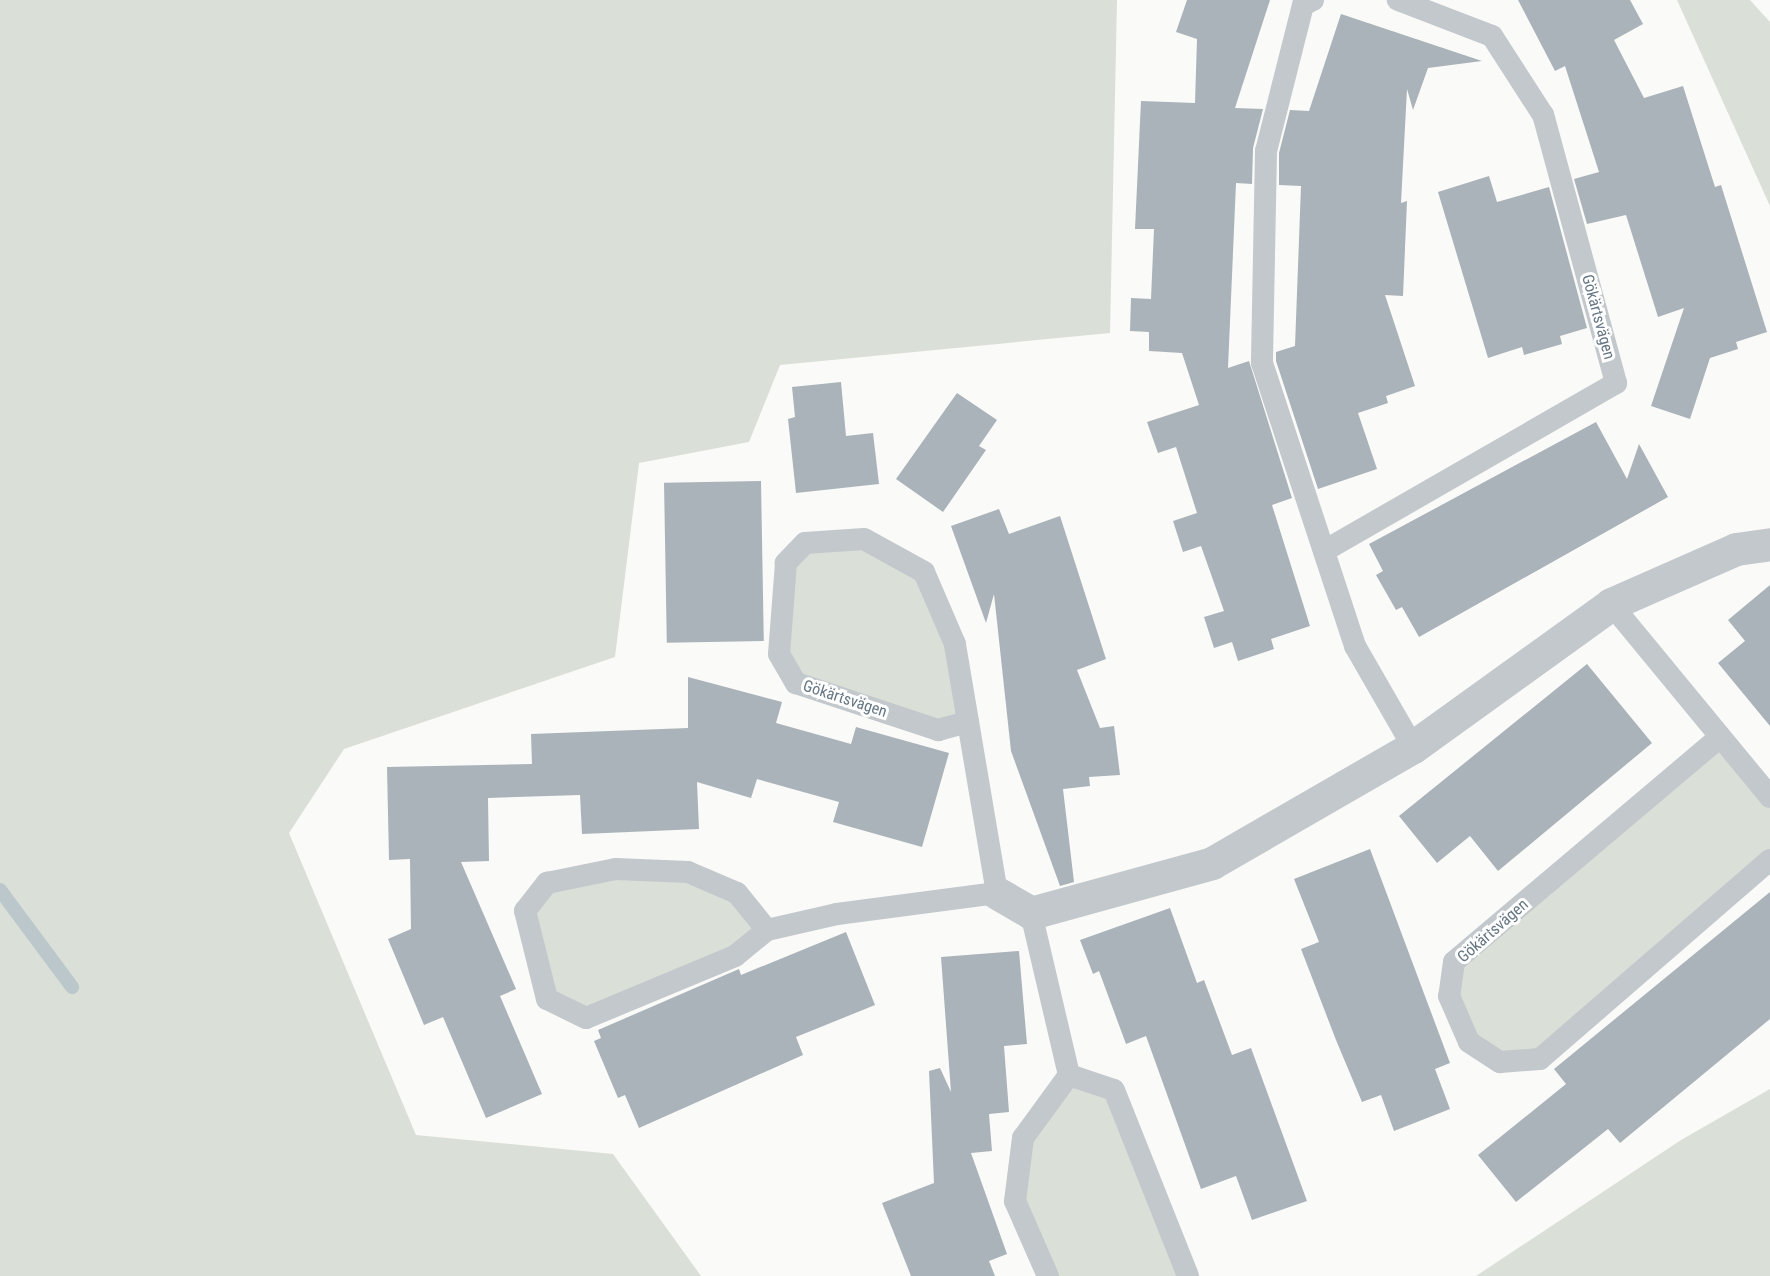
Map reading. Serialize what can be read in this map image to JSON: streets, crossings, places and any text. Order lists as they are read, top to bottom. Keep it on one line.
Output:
{"streets":{"lane":["Gökärtsvägen"]}}
